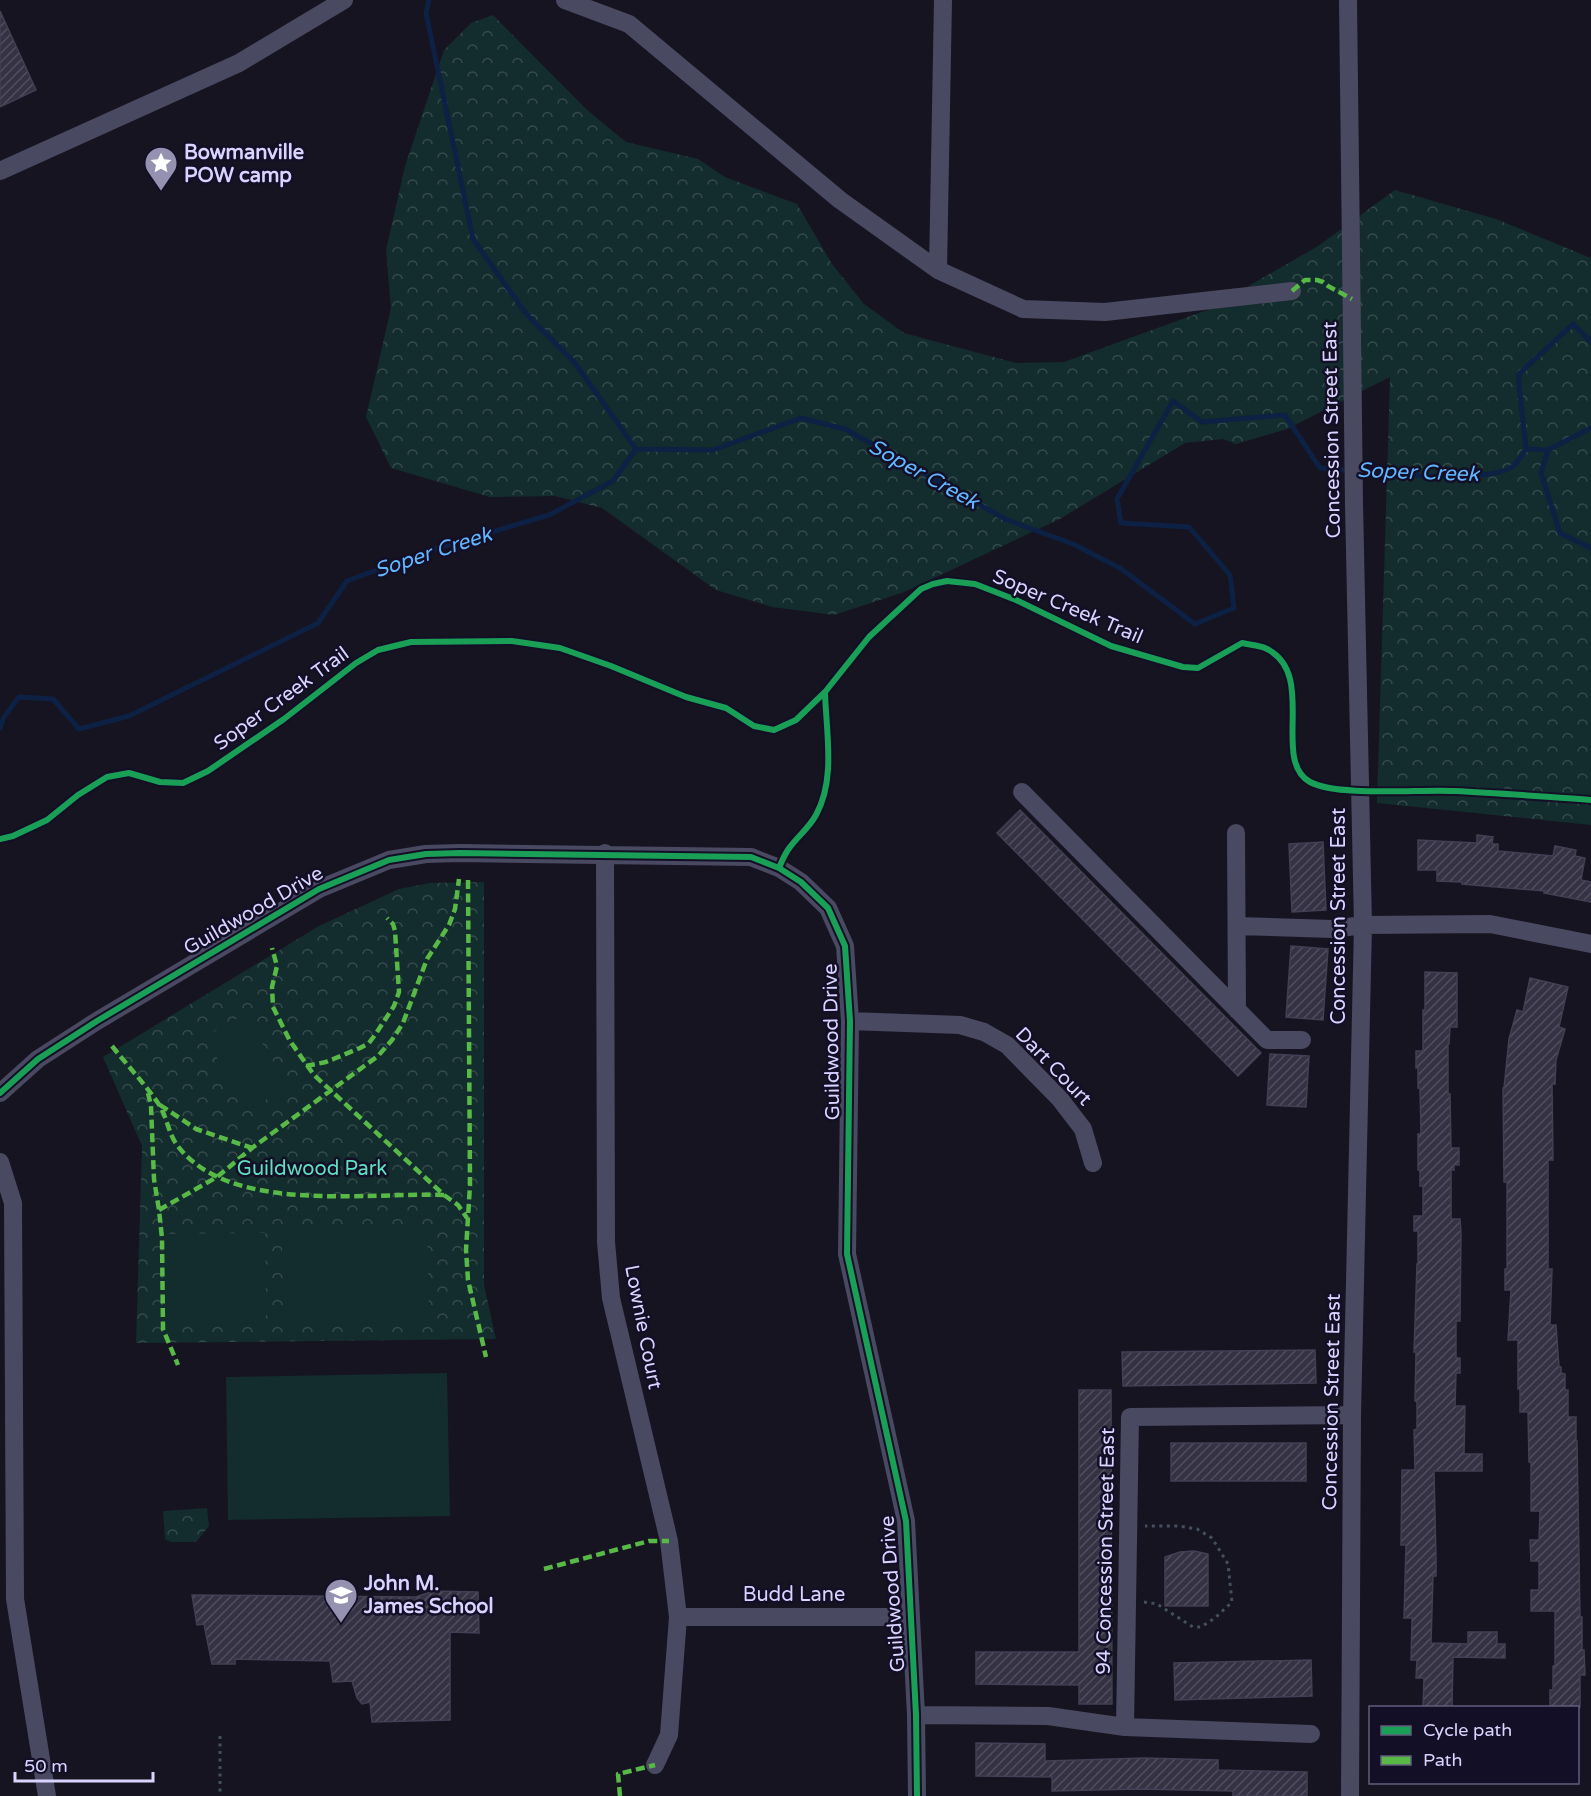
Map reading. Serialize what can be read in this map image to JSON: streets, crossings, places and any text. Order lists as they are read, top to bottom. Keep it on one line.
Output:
{"streets":{"street":["Concession Street East","Guildwood Drive","Dart Court","Lownie Court","94 Concession Street East","Budd Lane"],"cycle path":["Soper Creek Trail"]},"crossings":[["Concession Street East","94 Concession Street East"],["Guildwood Drive","Dart Court"],["Guildwood Drive","Lownie Court"],["Guildwood Drive","Budd Lane"],["Lownie Court","Budd Lane"]],"water":["Soper Creek"],"parks":["Guildwood Park"],"places":{"place":["Bowmanville POW camp"],"school or university":["John M. James School"]},"legend":["Cycle path","Path"],"scale_bar":"50 m"}
